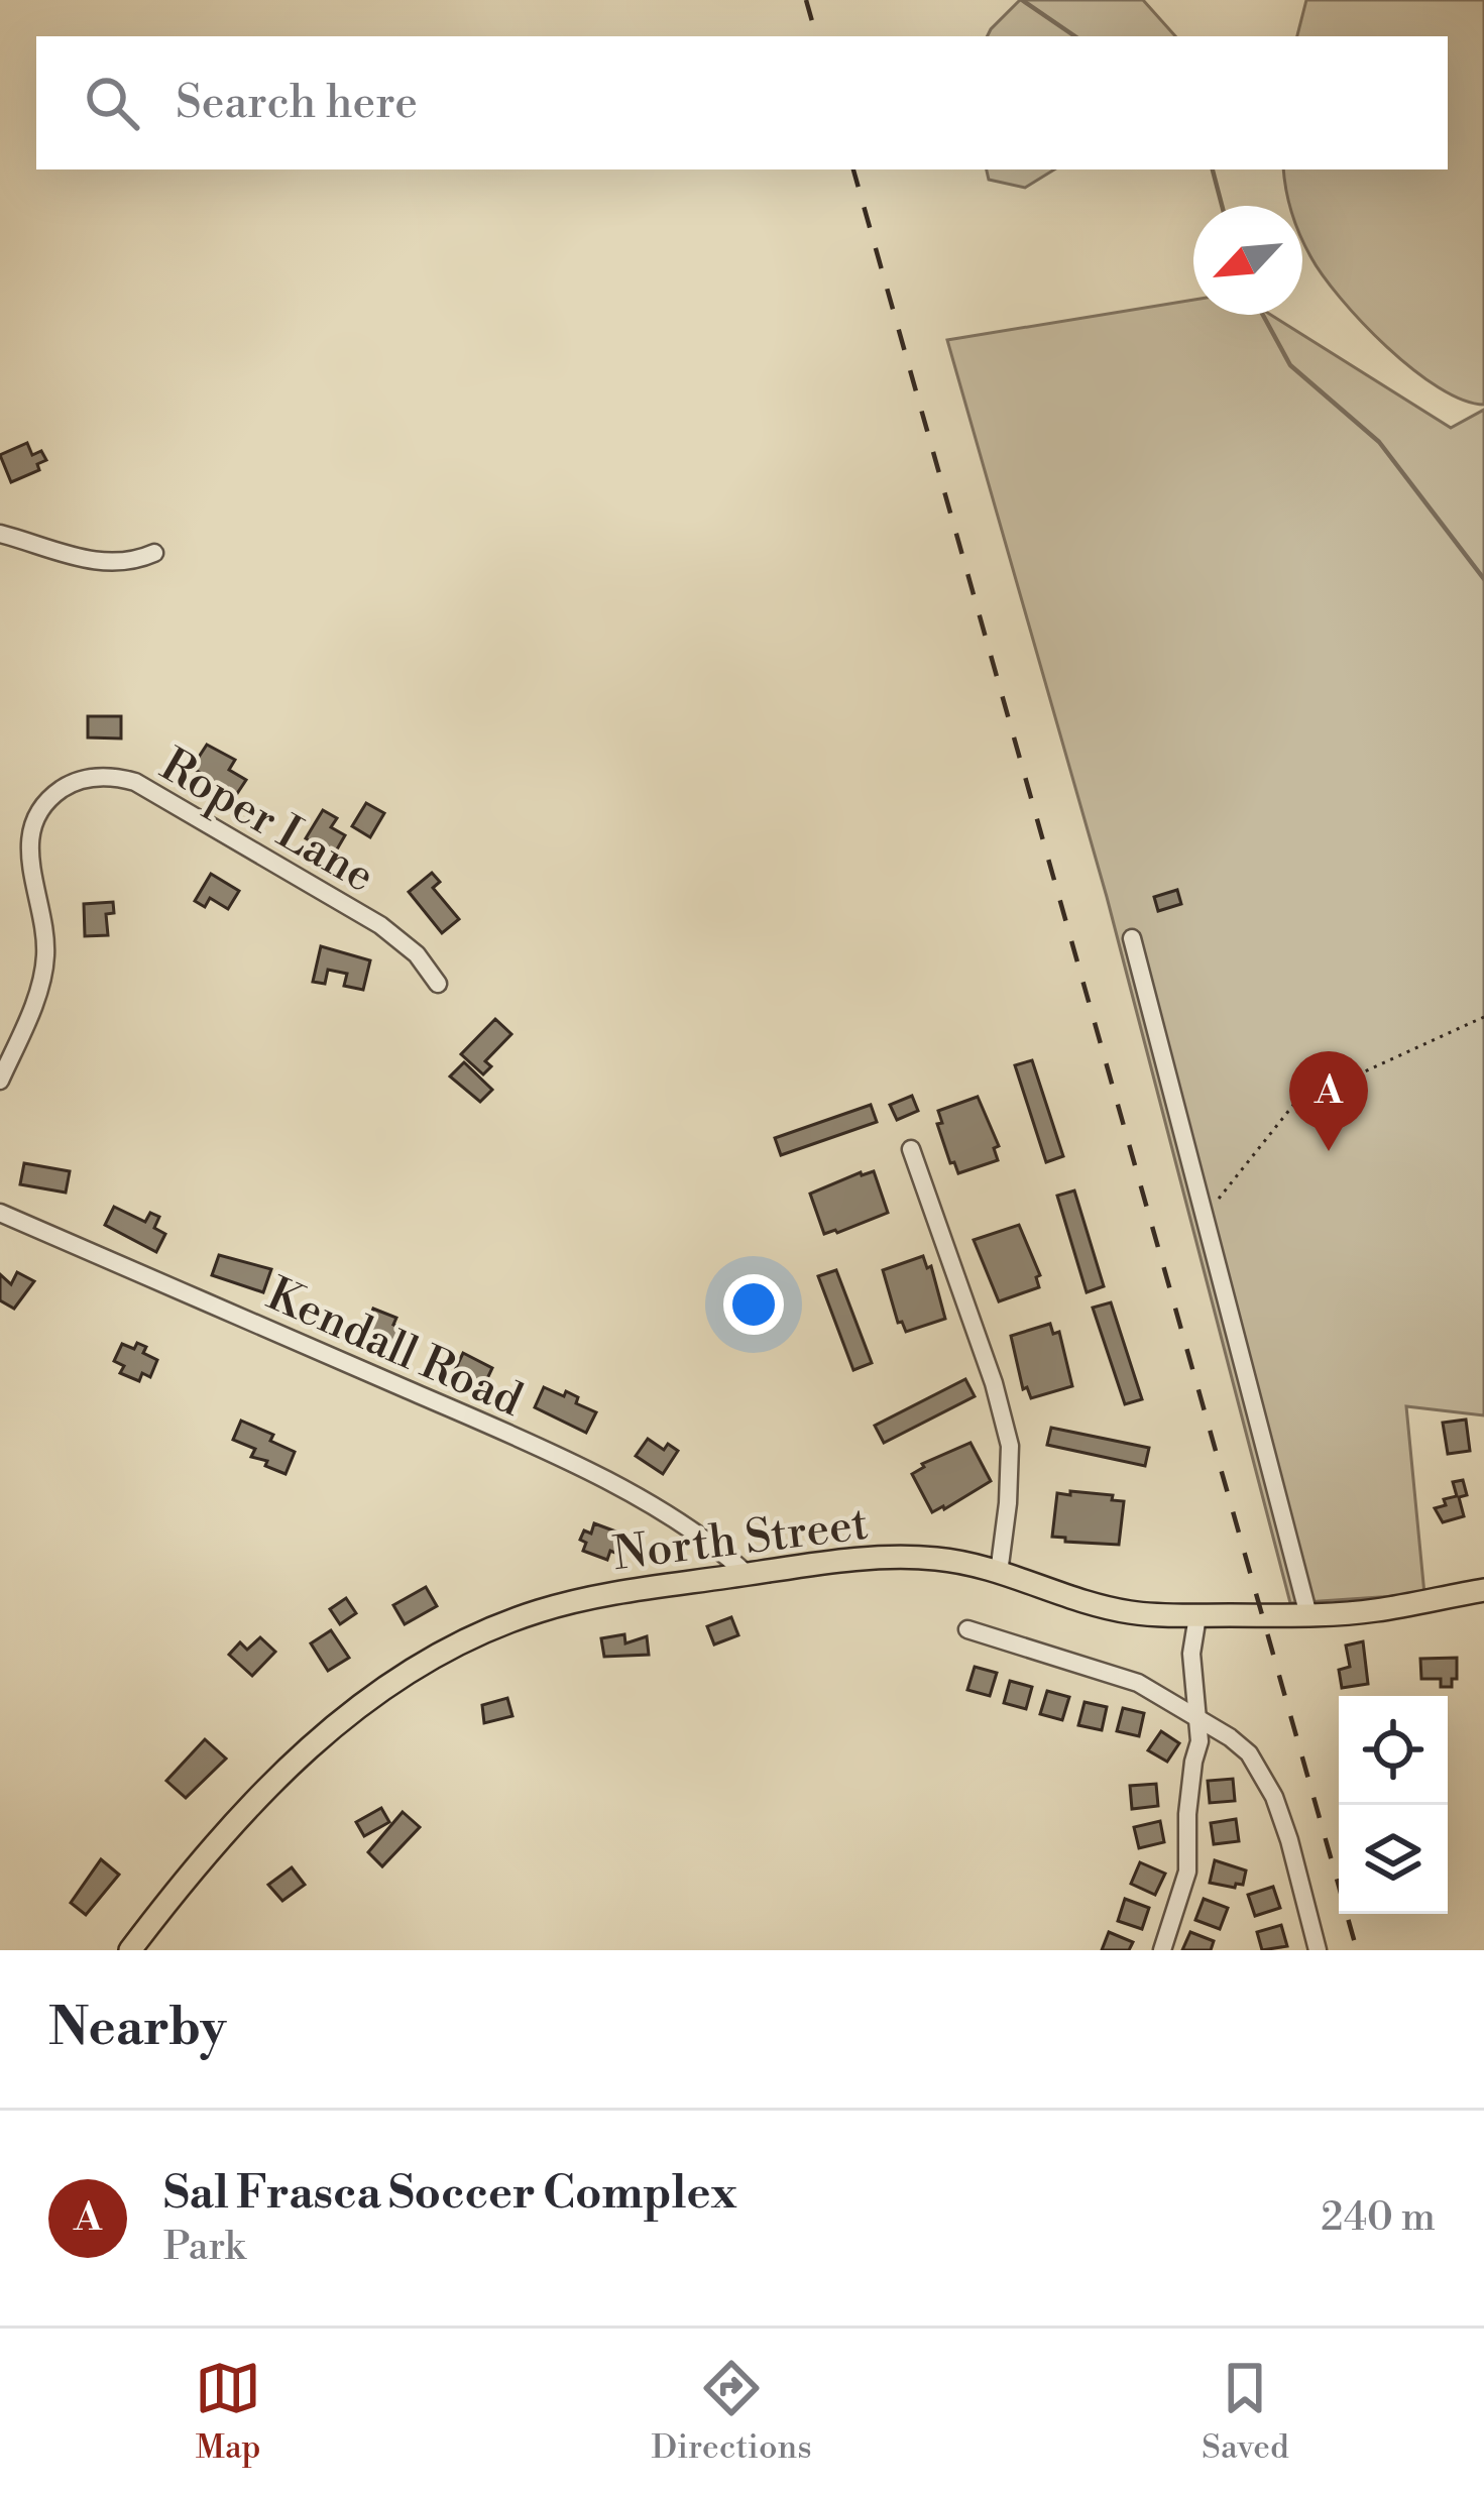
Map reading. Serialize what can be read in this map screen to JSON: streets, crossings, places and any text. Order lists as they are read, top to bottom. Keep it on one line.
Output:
{"streets":{"main road":["North Street"],"street":["Roper Lane","Kendall Road"]},"crossings":[["Kendall Road","North Street"]],"north":"bottom left","page":{"search":"Search here","pins":"A","heading":"Nearby","list":[{"mark":"A","name":"Sal Frasca Soccer Complex","note":"Park","value":"240 m"}],"nav":["Map","Directions","Saved"]}}
